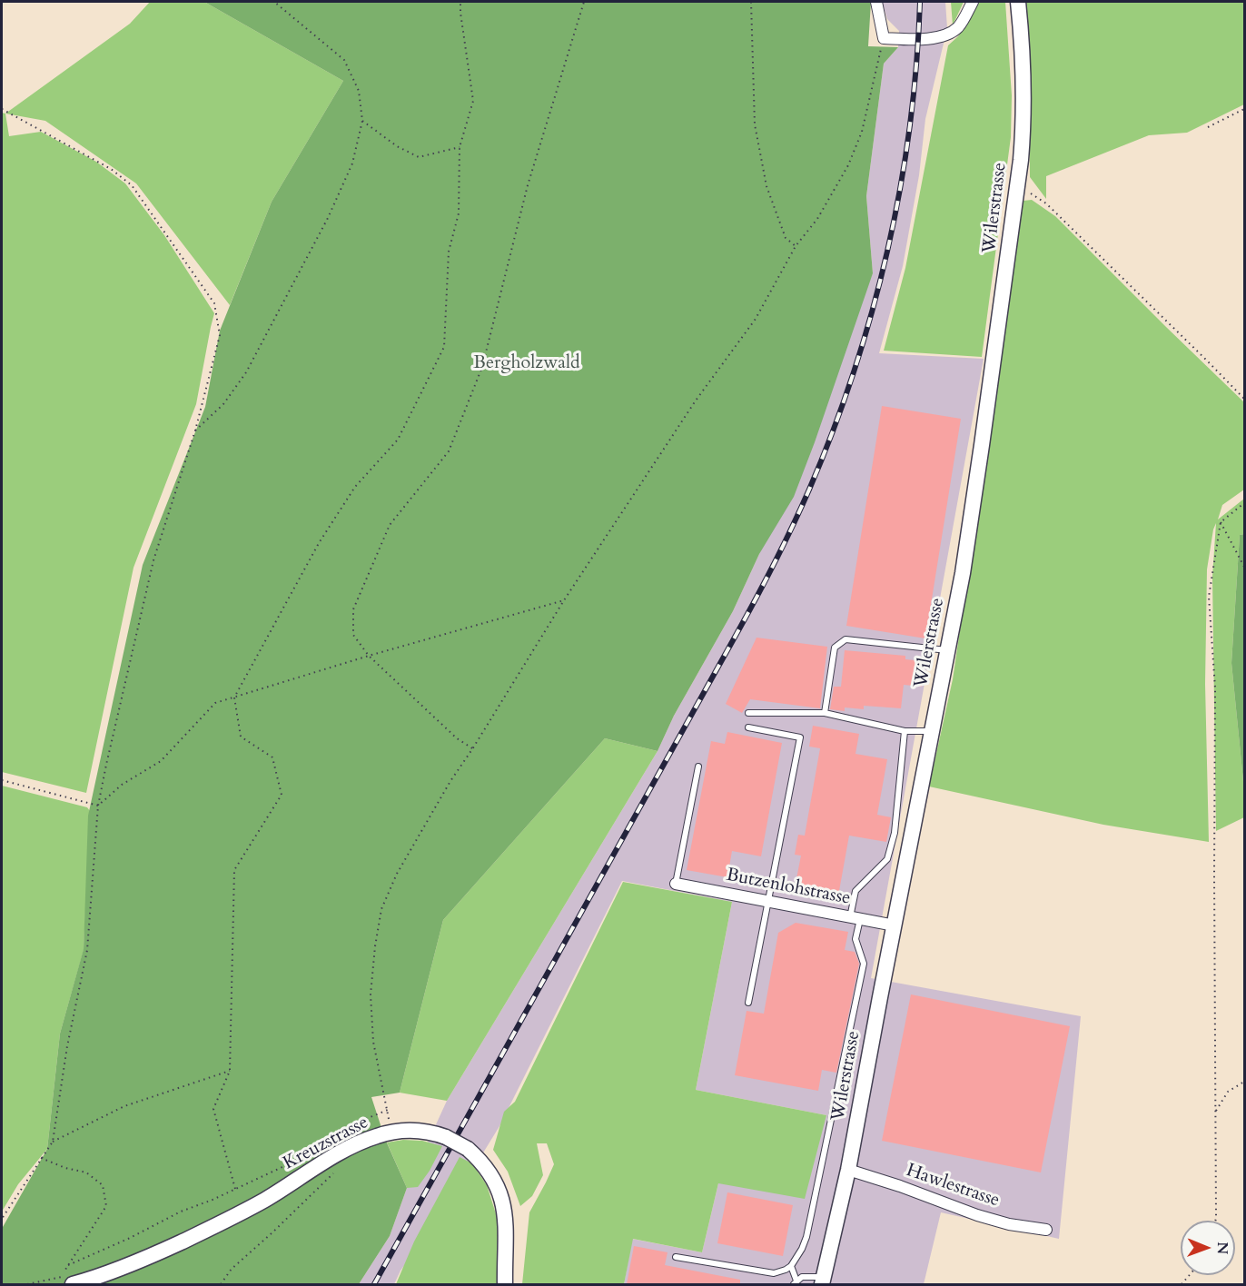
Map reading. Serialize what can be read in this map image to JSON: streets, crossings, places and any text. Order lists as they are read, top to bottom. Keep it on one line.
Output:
{"streets":{"main road":["Wilerstrasse","Kreuzstrasse"],"street":["Butzenlohstrasse","Hawlestrasse"]},"crossings":[["Wilerstrasse","Butzenlohstrasse"],["Wilerstrasse","Hawlestrasse"]],"parks":["Bergholzwald"],"north":"right"}
